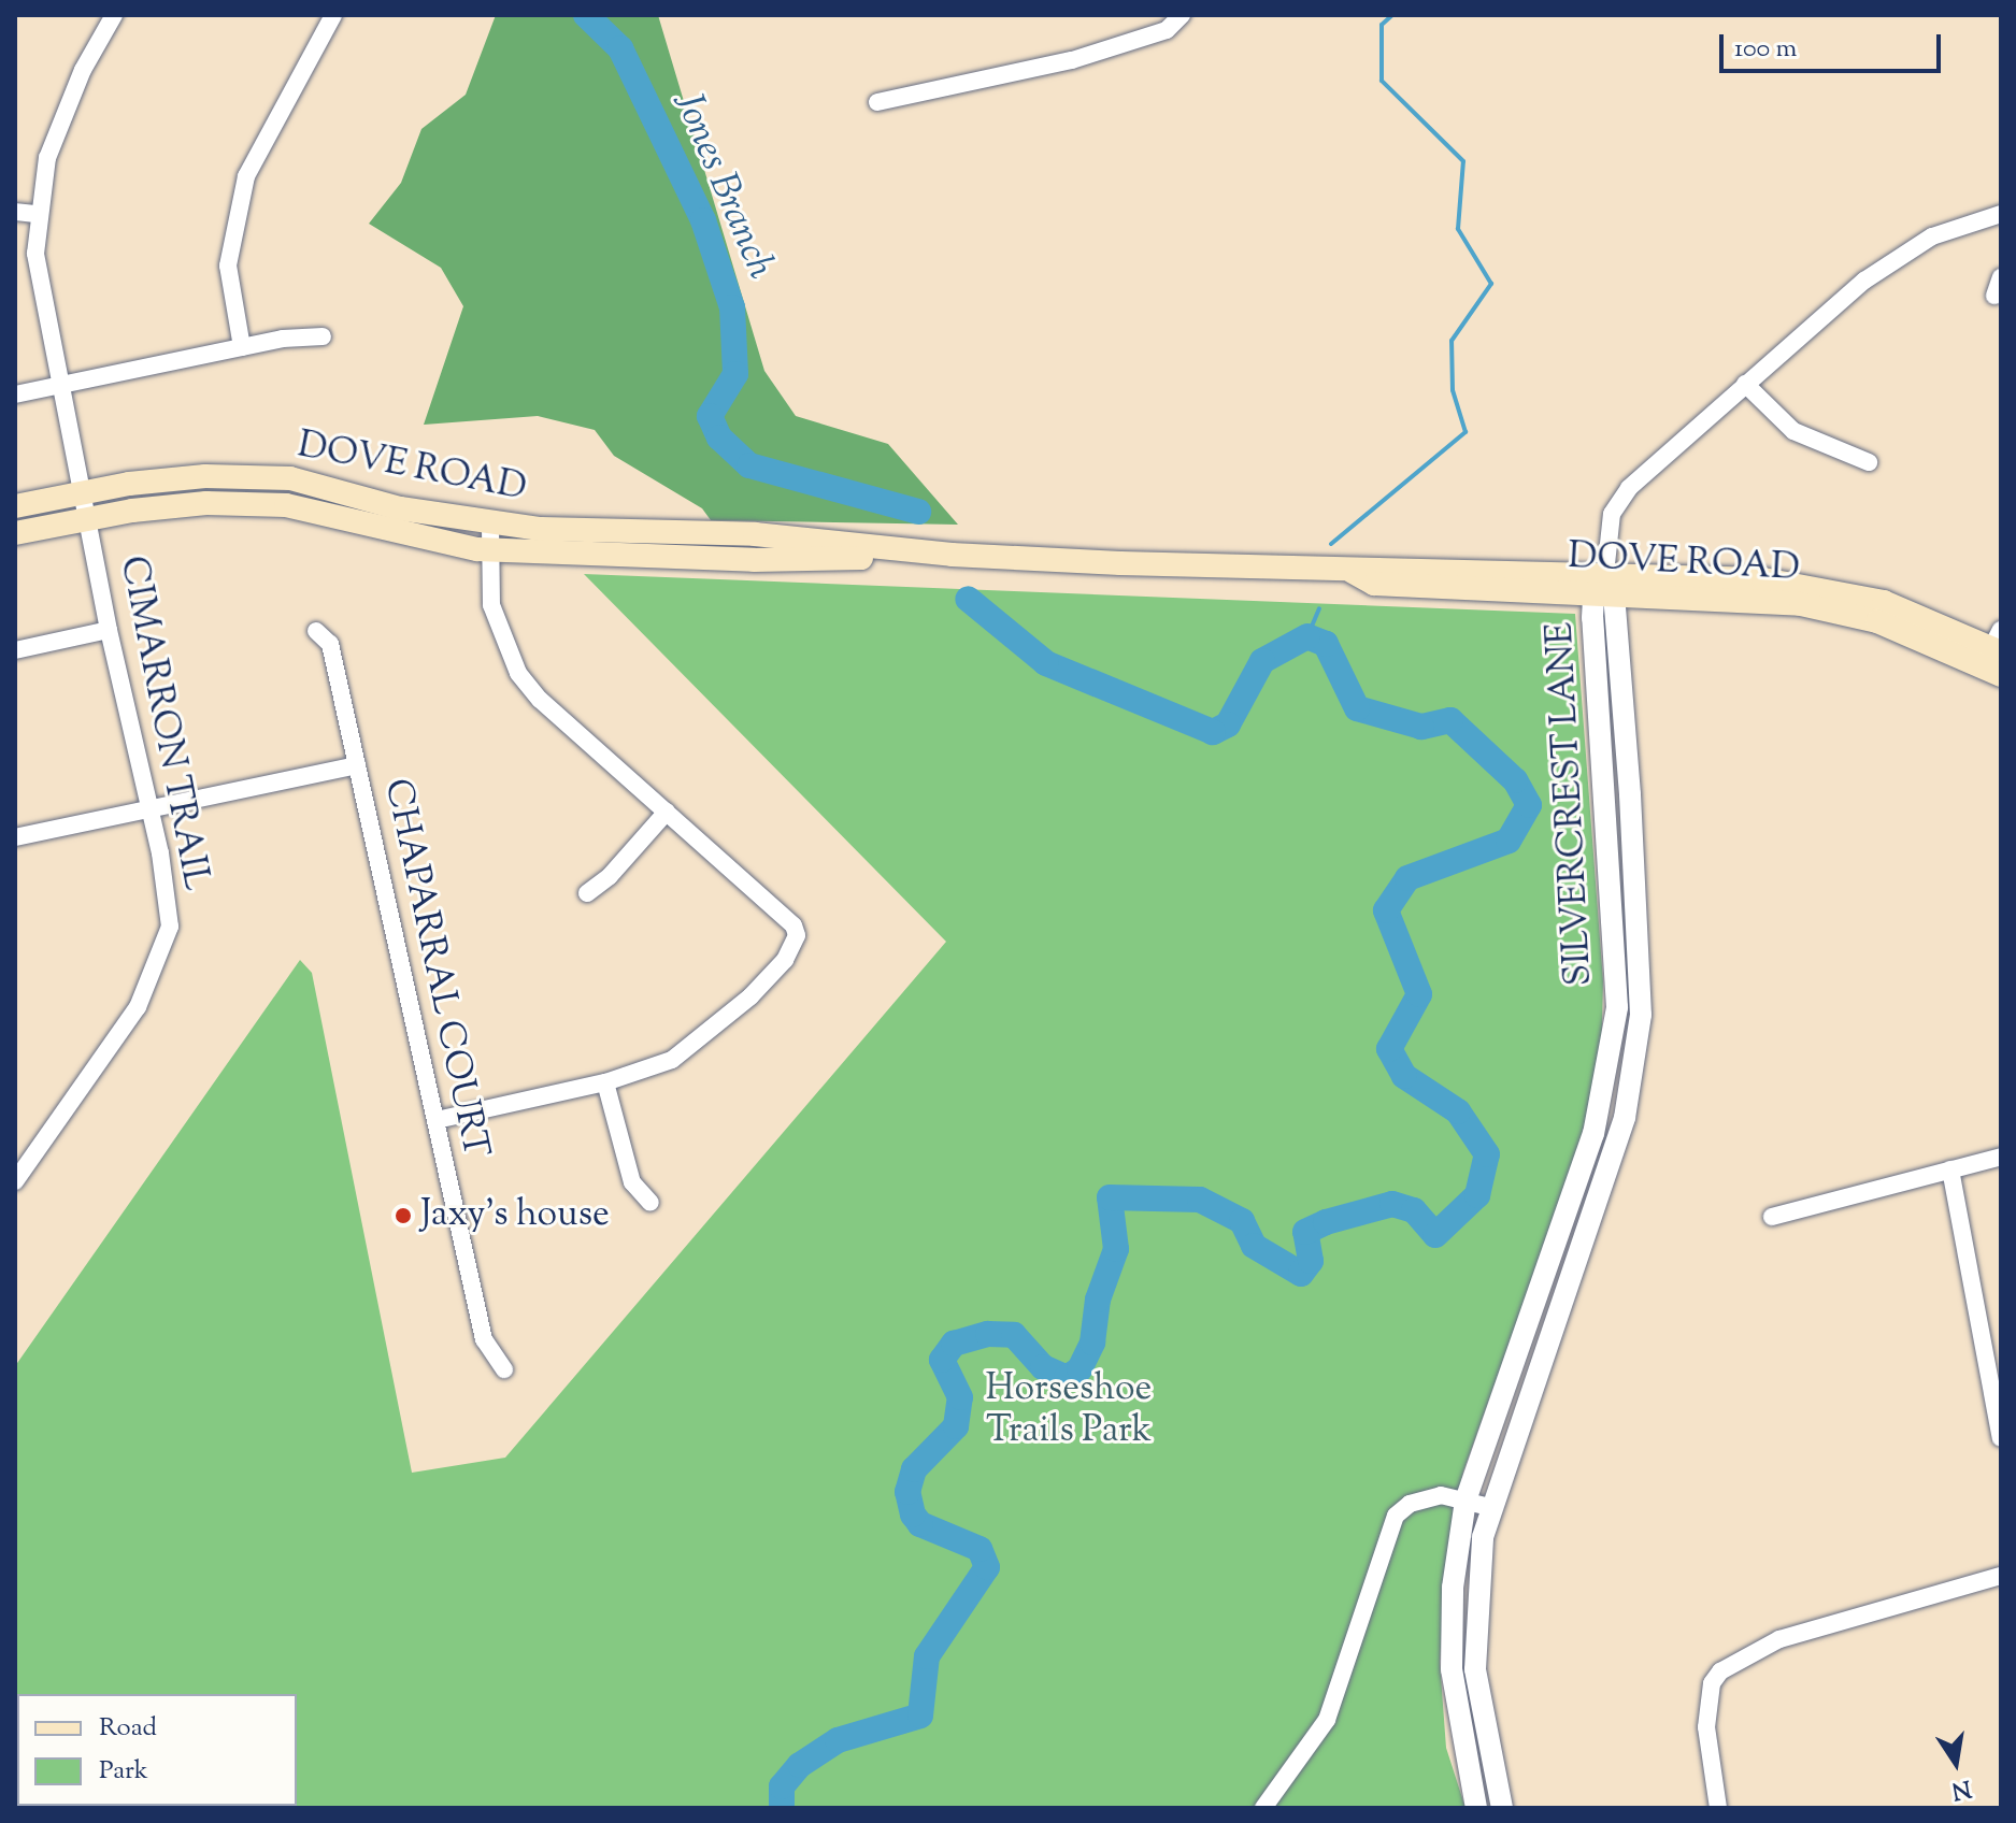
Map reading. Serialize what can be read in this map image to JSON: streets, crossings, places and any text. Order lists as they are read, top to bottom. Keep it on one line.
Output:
{"streets":{"main road":["DOVE ROAD"],"street":["CIMARRON TRAIL","SILVERCREST LANE","CHAPARRAL COURT"]},"crossings":[["DOVE ROAD","CIMARRON TRAIL"],["DOVE ROAD","SILVERCREST LANE"]],"water":["Jones Branch"],"parks":["Horseshoe Trails Park"],"places":["Jaxy's house"],"legend":["Road","Park"],"scale_bar":"100 m","north":"bottom"}
